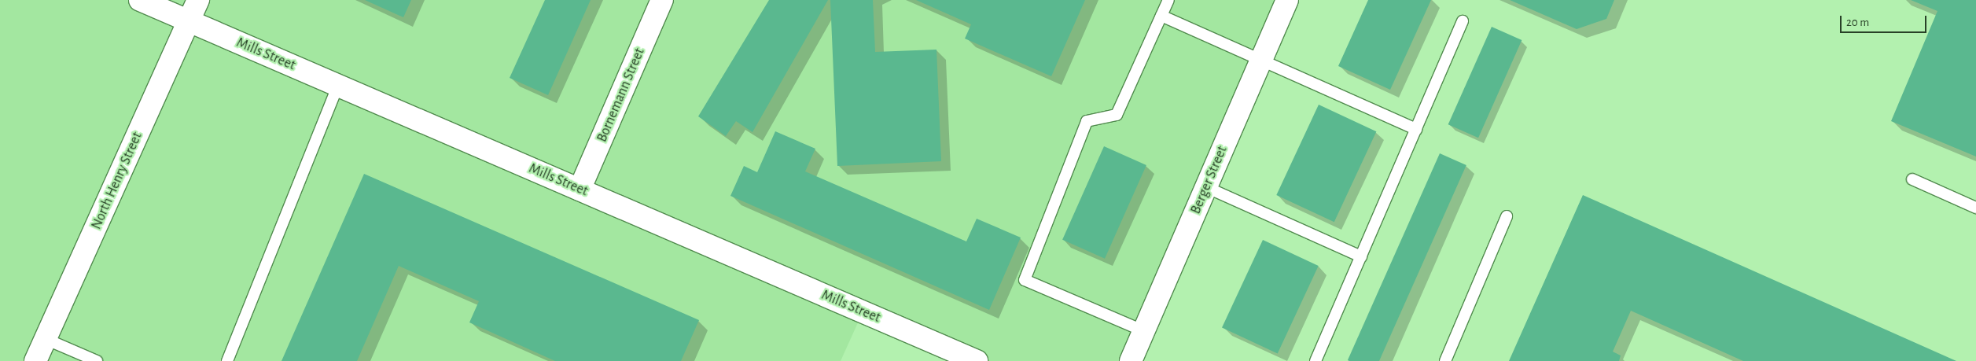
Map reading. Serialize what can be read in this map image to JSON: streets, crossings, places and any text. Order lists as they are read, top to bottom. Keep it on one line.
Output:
{"streets":{"street":["Mills Street","Bornemann Street","Berger Street","North Henry Street"]},"crossings":[["Mills Street","Bornemann Street"],["Mills Street","North Henry Street"]],"scale_bar":"20 m"}
